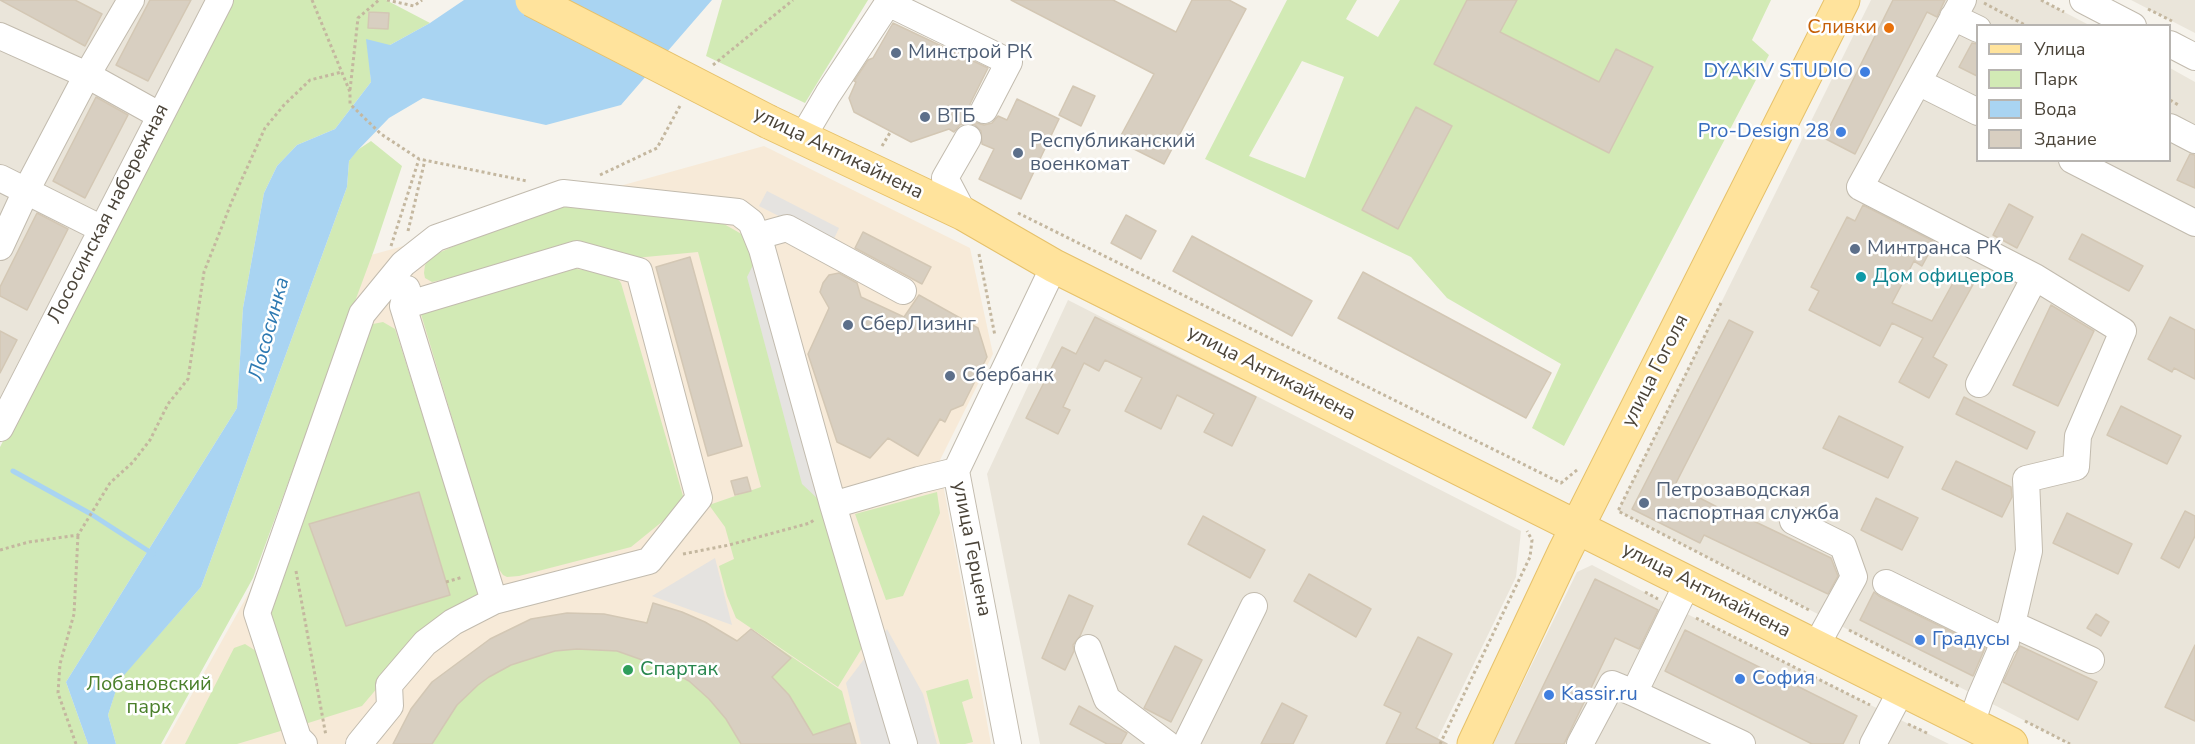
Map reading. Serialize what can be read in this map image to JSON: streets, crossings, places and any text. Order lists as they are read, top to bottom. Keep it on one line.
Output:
{"streets":{"main road":["улица Антикайнена","улица Гоголя"],"street":["Лососинская набережная","улица Герцена"]},"crossings":[["улица Антикайнена","улица Гоголя"]],"water":["Лососинка"],"parks":["Лобановский парк"],"places":["Сливки","Минстрой РК","DYAKIV STUDIO","ВТБ","Pro-Design 28","Республиканский военкомат","Минтранса РК","Дом офицеров","СберЛизинг","Сбербанк","Петрозаводская паспортная служба","Градусы","Спартак","София","Kassir.ru"],"legend":["Улица","Парк","Вода","Здание"]}
